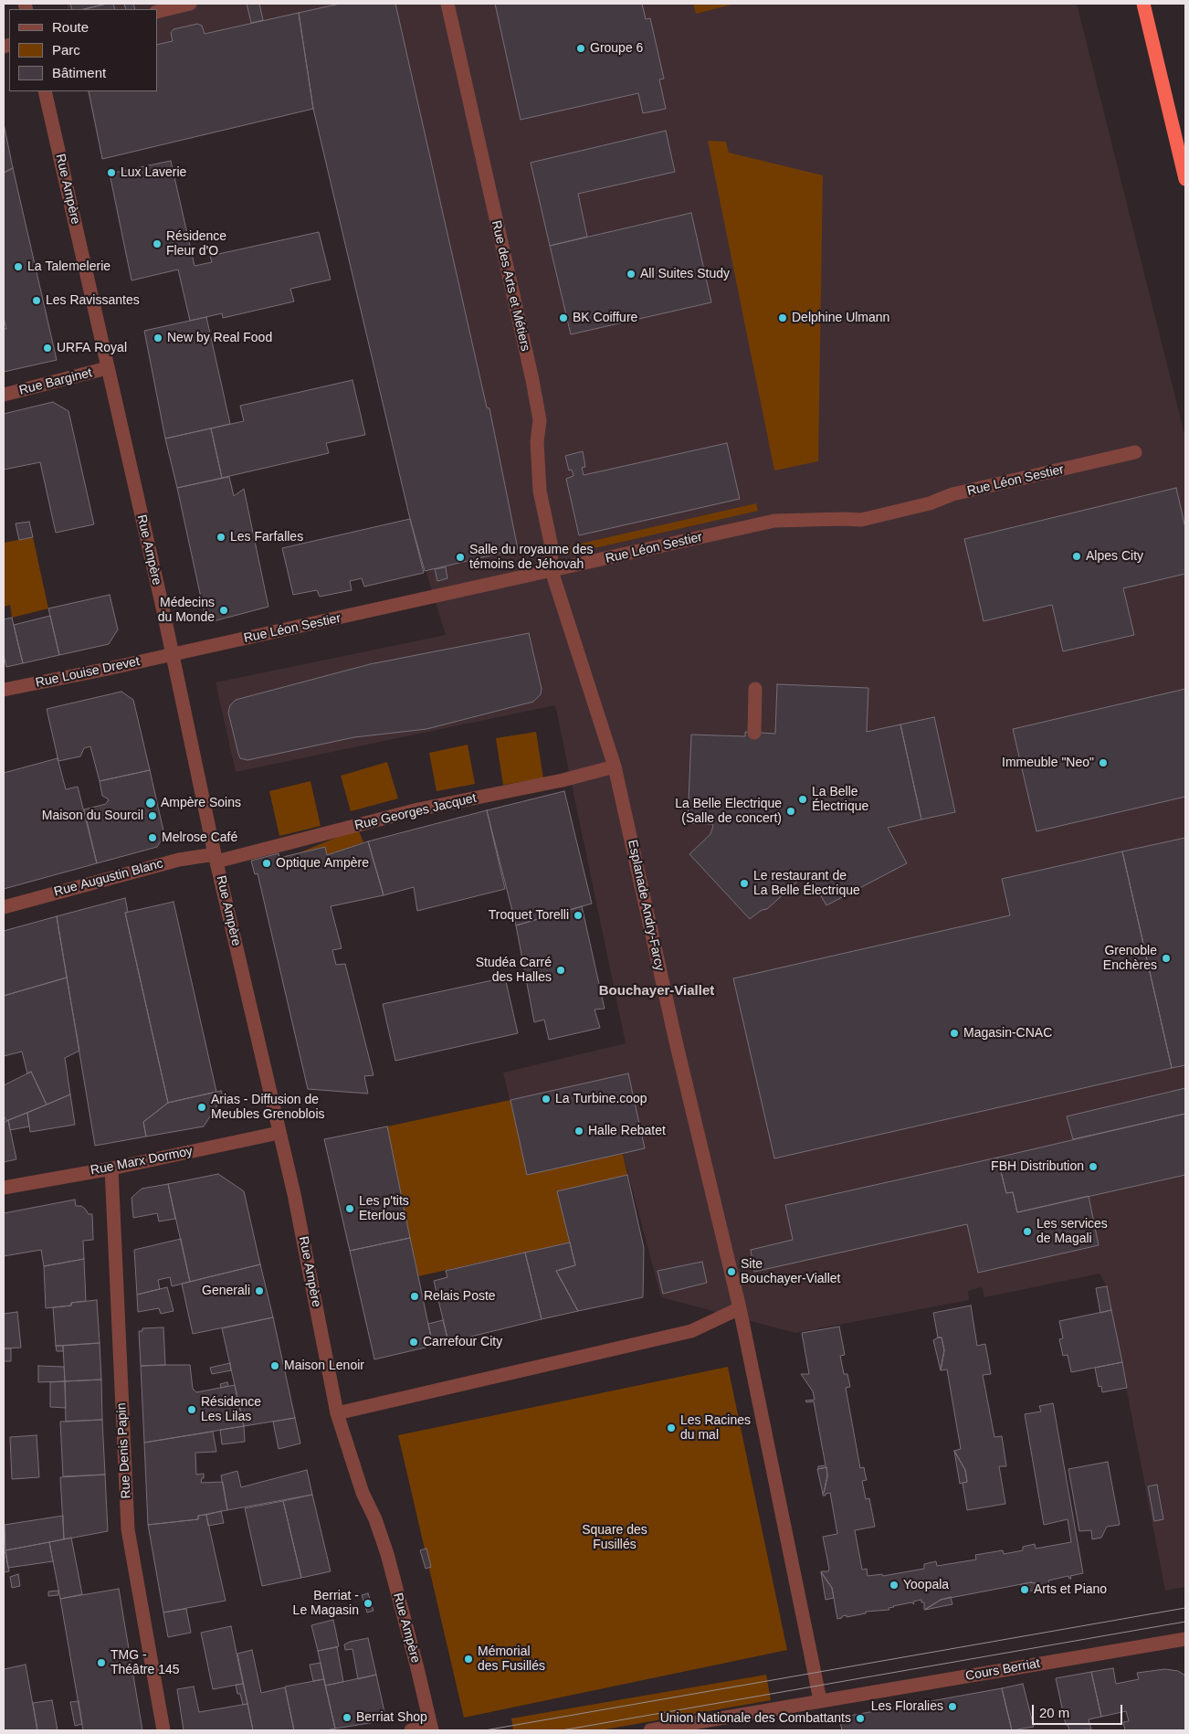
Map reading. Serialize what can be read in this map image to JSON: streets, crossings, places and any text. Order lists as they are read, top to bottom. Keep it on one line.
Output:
{"streets":{"street":["Rue Ampère","Rue des Arts et Métiers","Rue Barginet","Rue Léon Sestier","Rue Louise Drevet","Rue Georges Jacquet","Rue Augustin Blanc","Esplanade Andry-Farcy","Rue Marx Dormoy","Rue Denis Papin","Cours Berriat"]},"crossings":[["Rue Ampère","Rue Barginet"],["Rue Ampère","Rue Léon Sestier"],["Rue Ampère","Rue Louise Drevet"],["Rue Ampère","Rue Georges Jacquet"],["Rue Ampère","Rue Augustin Blanc"],["Rue Ampère","Rue Marx Dormoy"],["Rue des Arts et Métiers","Rue Léon Sestier"],["Rue des Arts et Métiers","Esplanade Andry-Farcy"],["Rue Léon Sestier","Rue Louise Drevet"],["Rue Léon Sestier","Esplanade Andry-Farcy"],["Rue Georges Jacquet","Rue Augustin Blanc"],["Rue Georges Jacquet","Esplanade Andry-Farcy"],["Rue Marx Dormoy","Rue Denis Papin"]],"districts":["Bouchayer-Viallet"],"parks":["Square des Fusillés"],"places":["Groupe 6","Lux Laverie","Résidence Fleur d'O","La Talemelerie","All Suites Study","Les Ravissantes","BK Coiffure","Delphine Ulmann","New by Real Food","URFA Royal","Les Farfalles","Alpes City","Salle du royaume des témoins de Jéhovah","Médecins du Monde","Immeuble \"Neo\"","La Belle Électrique","Ampère Soins","La Belle Electrique (Salle de concert)","Maison du Sourcil","Melrose Café","Optique Ampère","Le restaurant de La Belle Électrique","Troquet Torelli","Grenoble Enchères","Studéa Carré des Halles","Magasin-CNAC","La Turbine.coop","Arias - Diffusion de Meubles Grenoblois","Halle Rebatet","FBH Distribution","Les p'tits Eterlous","Les services de Magali","Site Bouchayer-Viallet","Generali","Relais Poste","Carrefour City","Maison Lenoir","Résidence Les Lilas","Les Racines du mal","Yoopala","Arts et Piano","Berriat - Le Magasin","Mémorial des Fusillés","TMG - Théâtre 145","Les Floralies","Berriat Shop","Union Nationale des Combattants"],"legend":["Route","Parc","Bâtiment"],"scale_bar":"20 m"}
